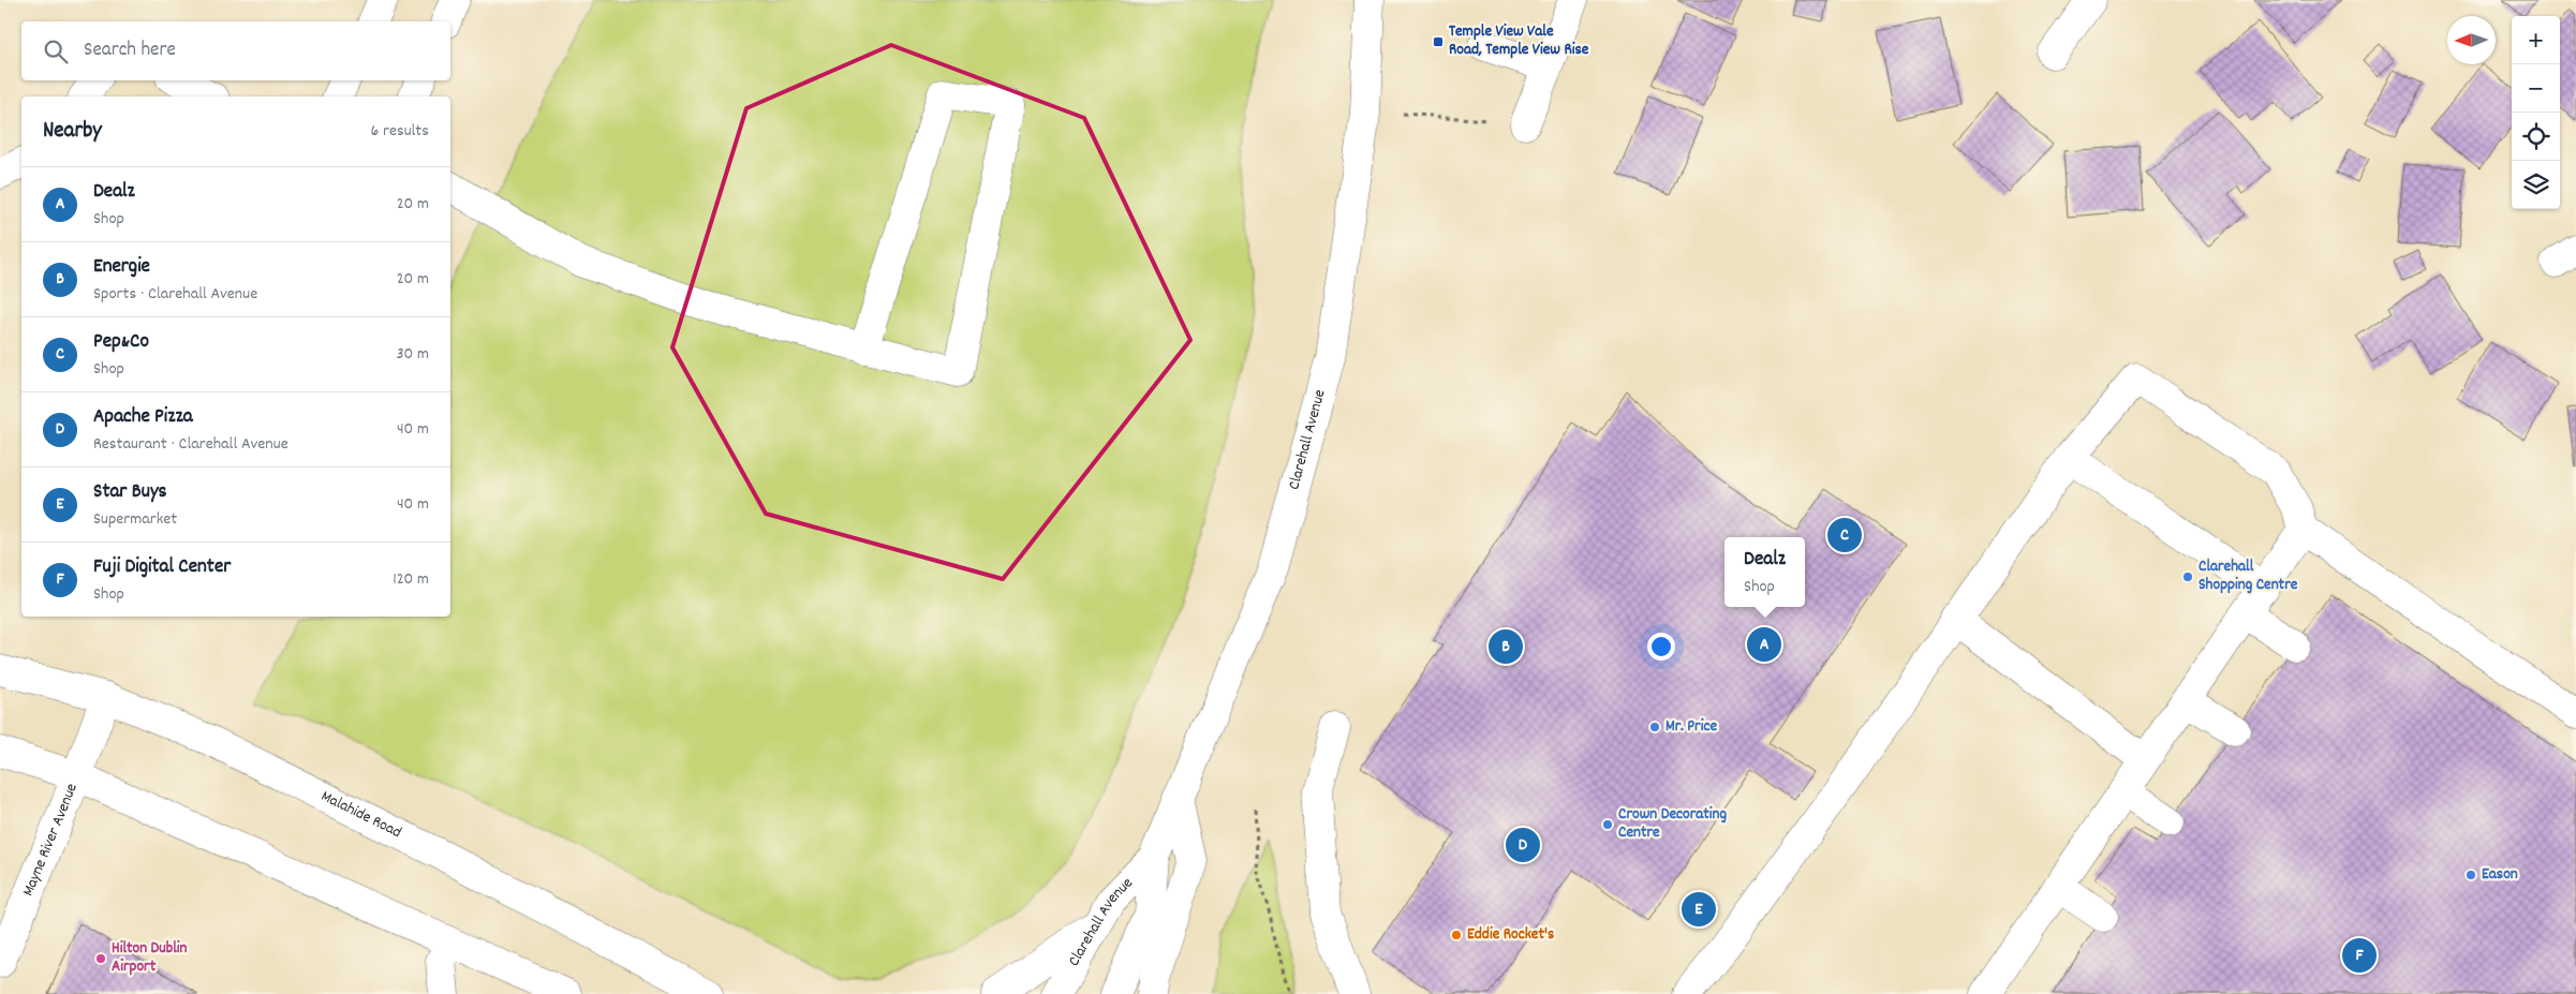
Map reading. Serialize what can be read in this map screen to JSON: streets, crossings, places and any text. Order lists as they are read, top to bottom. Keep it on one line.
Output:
{"streets":{"main road":["Clarehall Avenue","Malahide Road","Mayne River Avenue"]},"crossings":[["Malahide Road","Mayne River Avenue"]],"places":{"transit":["Temple View Vale Road, Temple View Rise"],"other":["Clarehall Shopping Centre","Mr. Price","Crown Decorating Centre","Eason","Eddie Rocket's","Hilton Dublin Airport"]},"north":"left","page":{"map_buttons":["+","−"],"search":"Search here","heading":["Nearby","6 results"],"list":[{"mark":"A","name":"Dealz","note":"Shop","value":"20 m"},{"mark":"B","name":"Energie","note":"Sports · Clarehall Avenue","value":"20 m"},{"mark":"C","name":"Pep&Co","note":"Shop","value":"30 m"},{"mark":"D","name":"Apache Pizza","note":"Restaurant · Clarehall Avenue","value":"40 m"},{"mark":"E","name":"Star Buys","note":"Supermarket","value":"40 m"},{"mark":"F","name":"Fuji Digital Center","note":"Shop","value":"120 m"}],"pins":["C","A","B","D","E","F"],"popup":["Dealz","Shop"]}}
